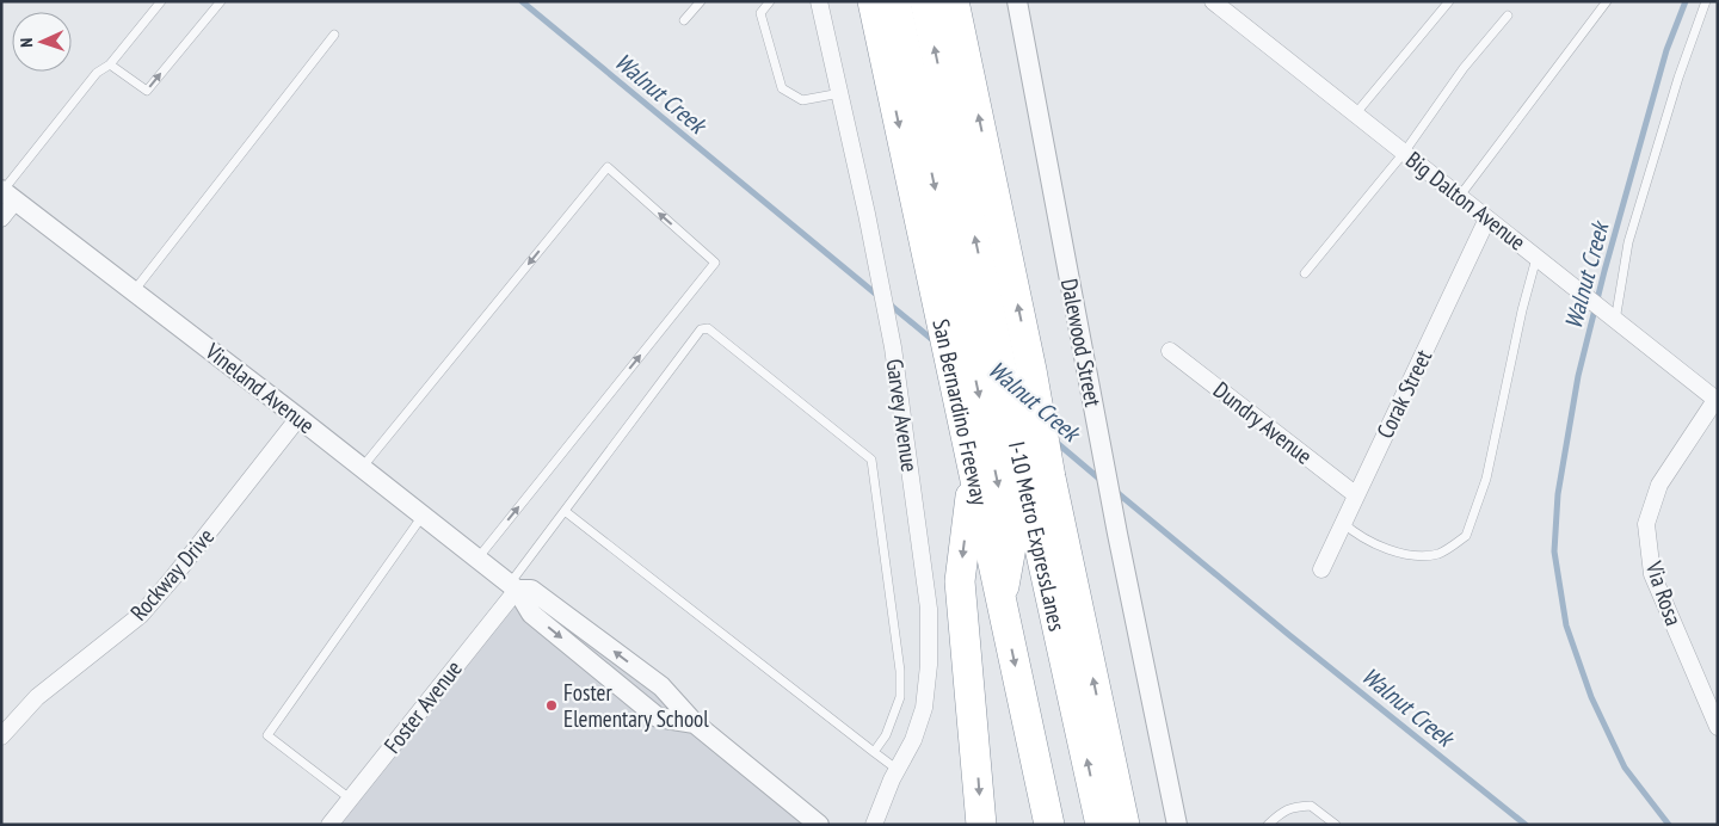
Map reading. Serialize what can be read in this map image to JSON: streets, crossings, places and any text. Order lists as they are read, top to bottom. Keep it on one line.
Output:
{"streets":{"highway":["San Bernardino Freeway","I-10 Metro ExpressLanes"],"street":["Big Dalton Avenue","Dalewood Street","Vineland Avenue","Corak Street","Garvey Avenue","Dundry Avenue","Rockway Drive","Via Rosa","Foster Avenue"]},"crossings":[["Big Dalton Avenue","Corak Street"],["Big Dalton Avenue","Via Rosa"],["Vineland Avenue","Rockway Drive"],["Vineland Avenue","Foster Avenue"],["Corak Street","Dundry Avenue"],["San Bernardino Freeway","I-10 Metro ExpressLanes"]],"water":["Walnut Creek"],"places":["Foster Elementary School"],"north":"left"}
